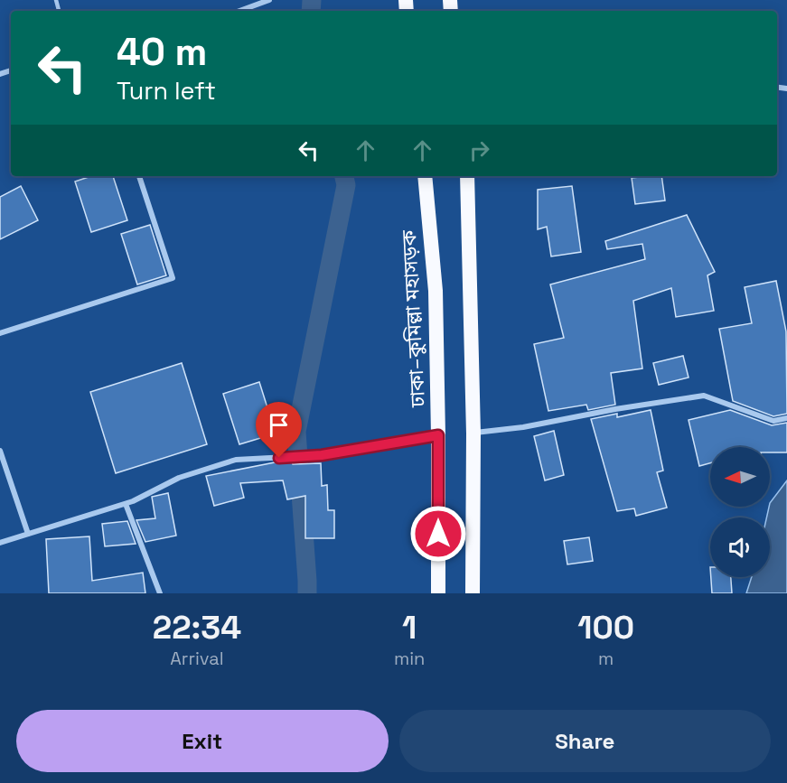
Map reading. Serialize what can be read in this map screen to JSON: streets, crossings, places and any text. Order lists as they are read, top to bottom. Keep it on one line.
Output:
{"streets":{"highway":["ঢাকা–কুমিল্লা মহাসড়ক"]},"north":"left","page":{"turn":["40 m","Turn left"],"eta":["22:34","Arrival","1","min","100","m"],"buttons":["Exit","Share"]}}
